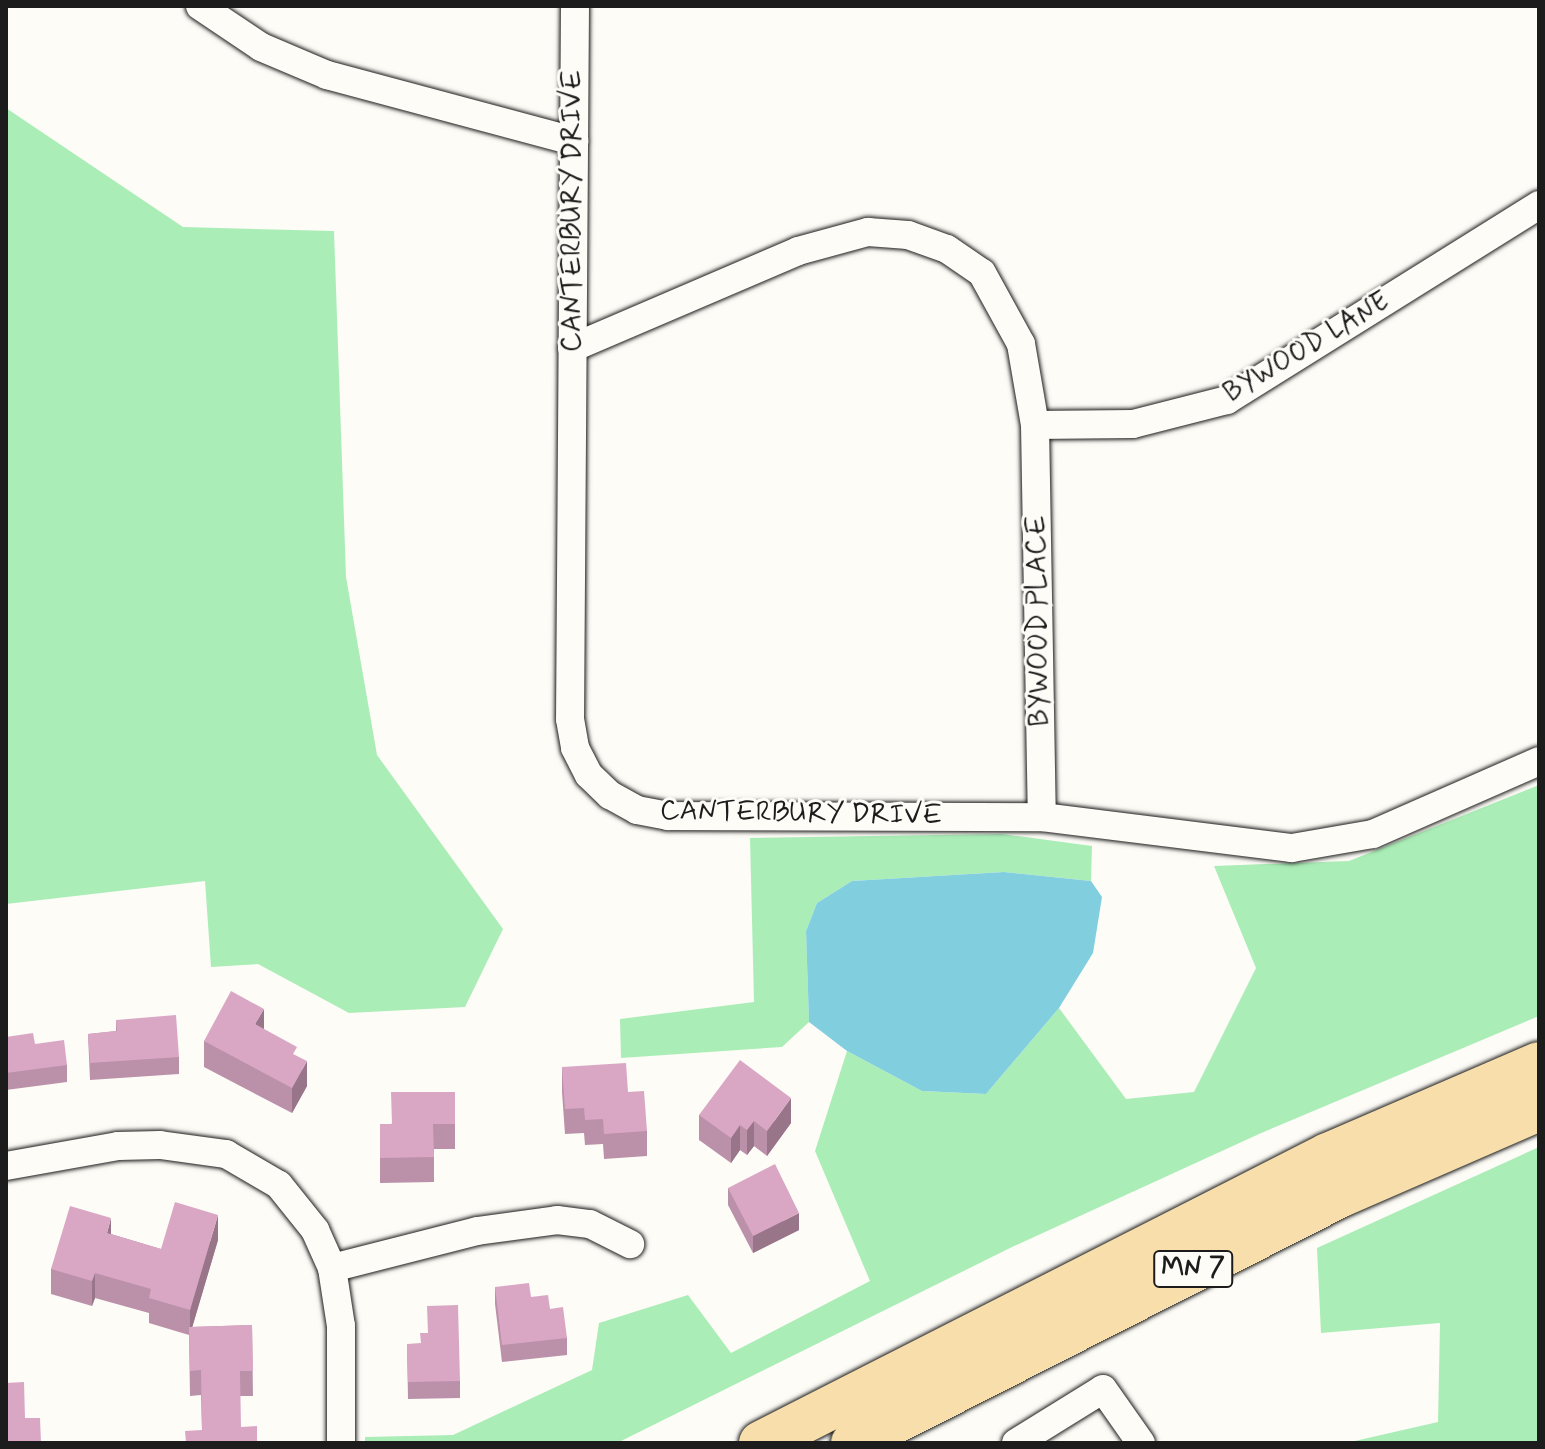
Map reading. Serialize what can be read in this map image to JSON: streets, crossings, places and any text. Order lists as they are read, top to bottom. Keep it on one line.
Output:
{"streets":{"main road":["MN 7"],"street":["CANTERBURY DRIVE","BYWOOD LANE","BYWOOD PLACE"]},"crossings":[["CANTERBURY DRIVE","BYWOOD PLACE"],["BYWOOD LANE","BYWOOD PLACE"]]}
